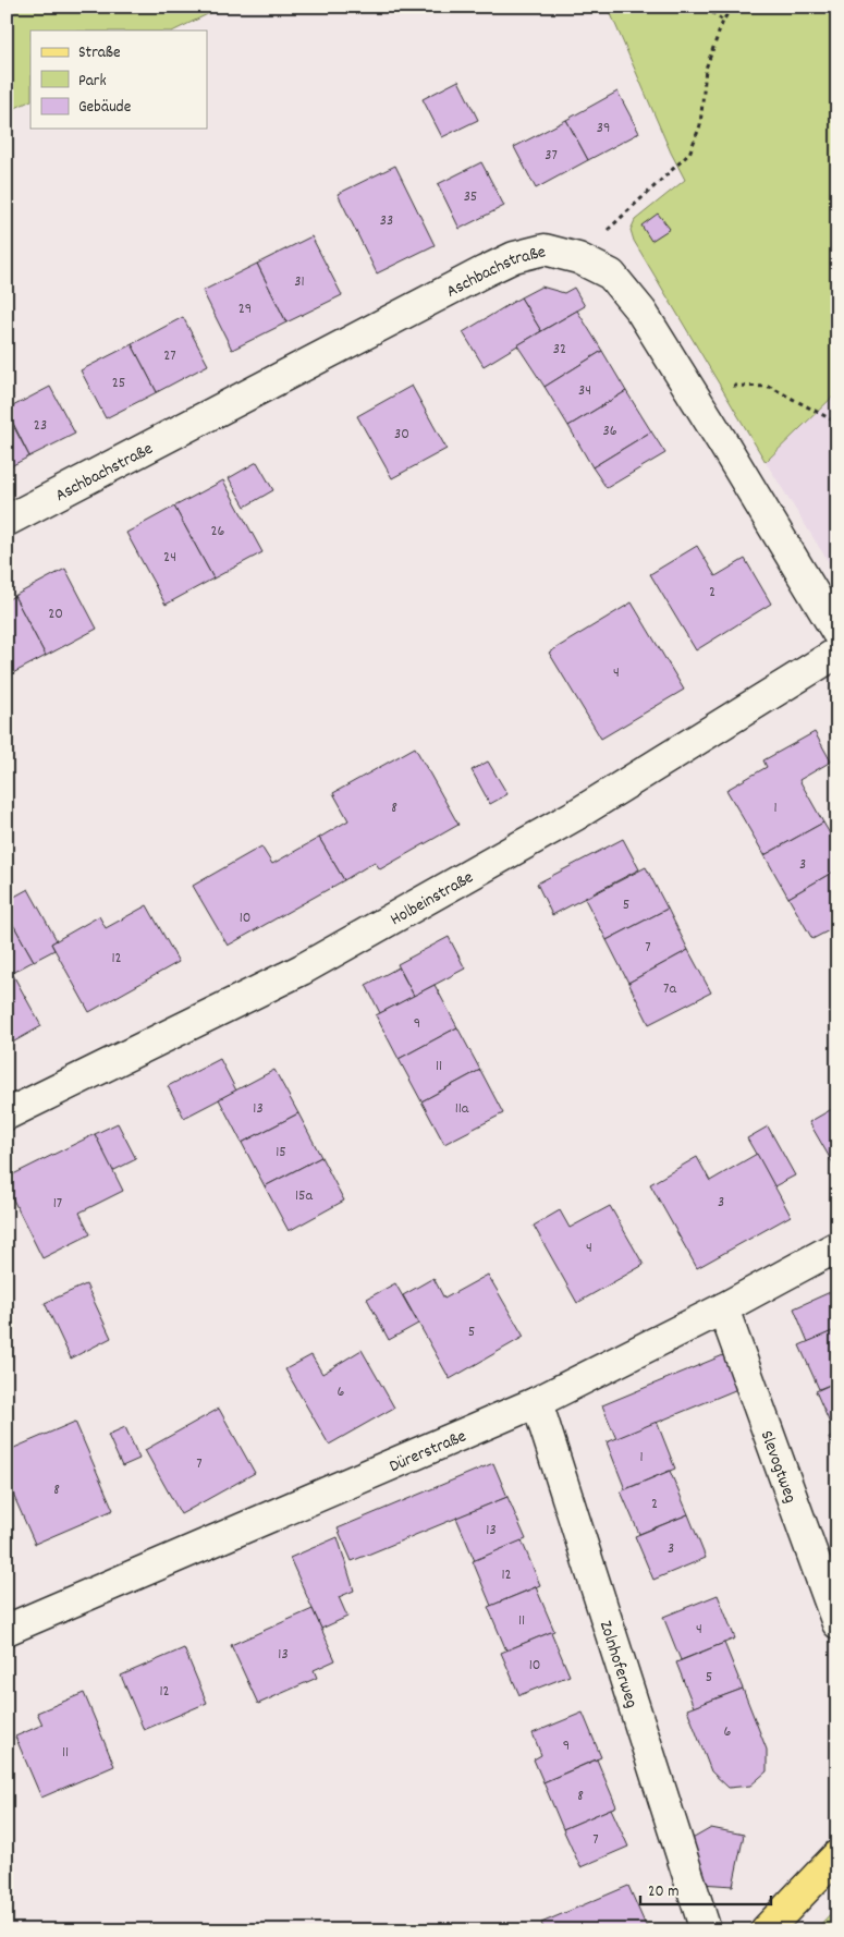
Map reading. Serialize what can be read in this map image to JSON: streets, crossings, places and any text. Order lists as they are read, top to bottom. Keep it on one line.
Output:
{"streets":{"street":["Aschbachstraße","Holbeinstraße","Dürerstraße","Slevogtweg","Zolnhoferweg"]},"crossings":[["Dürerstraße","Slevogtweg"],["Dürerstraße","Zolnhoferweg"]],"house_numbers":["39","37","35","33","31","29","32","27","25","34","23","36","30","26","24","2","20","4","8","1","3","5","10","7","12","7a","9","11","13","11a","15","15a","3","17","4","5","6","1","7","8","2","13","3","12","11","4","13","10","5","12","6","9","11","8","7"],"legend":["Straße","Park","Gebäude"],"scale_bar":"20 m"}
